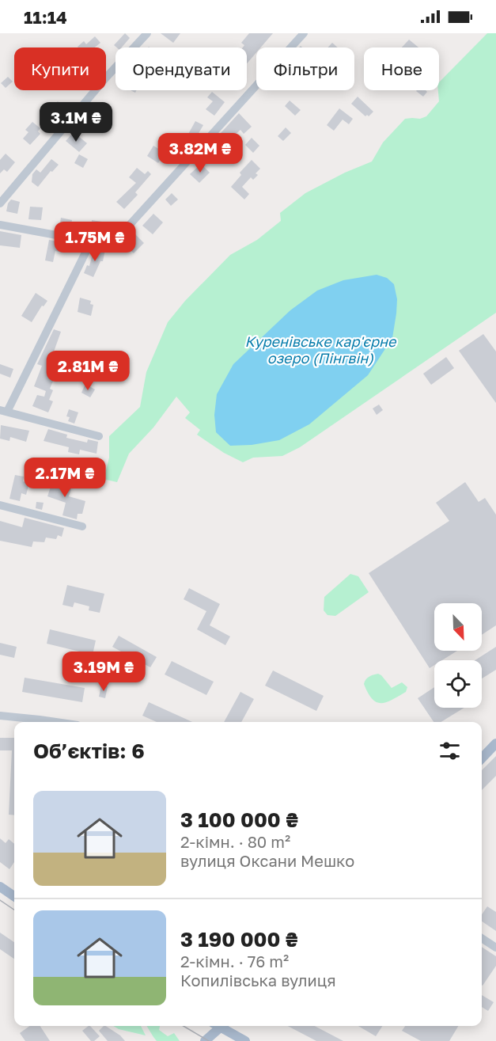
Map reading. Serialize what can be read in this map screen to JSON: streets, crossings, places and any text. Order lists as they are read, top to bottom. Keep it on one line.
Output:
{"water":["Куренівське кар'єрне озеро (Пінгвін)"],"north":"bottom right","page":{"status":"11:14","chip":["Купити","Орендувати","Фільтри","Нове"],"price":["3.1M ₴","3.82M ₴","1.75M ₴","2.81M ₴","2.17M ₴","3.19M ₴"],"heading":"Об’єктів: 6","list":[{"name":"3 100 000 ₴","note":"2-кімн. · 80 m² · вулиця Оксани Мешко"},{"name":"3 190 000 ₴","note":"2-кімн. · 76 m² · Копилівська вулиця"}]}}
